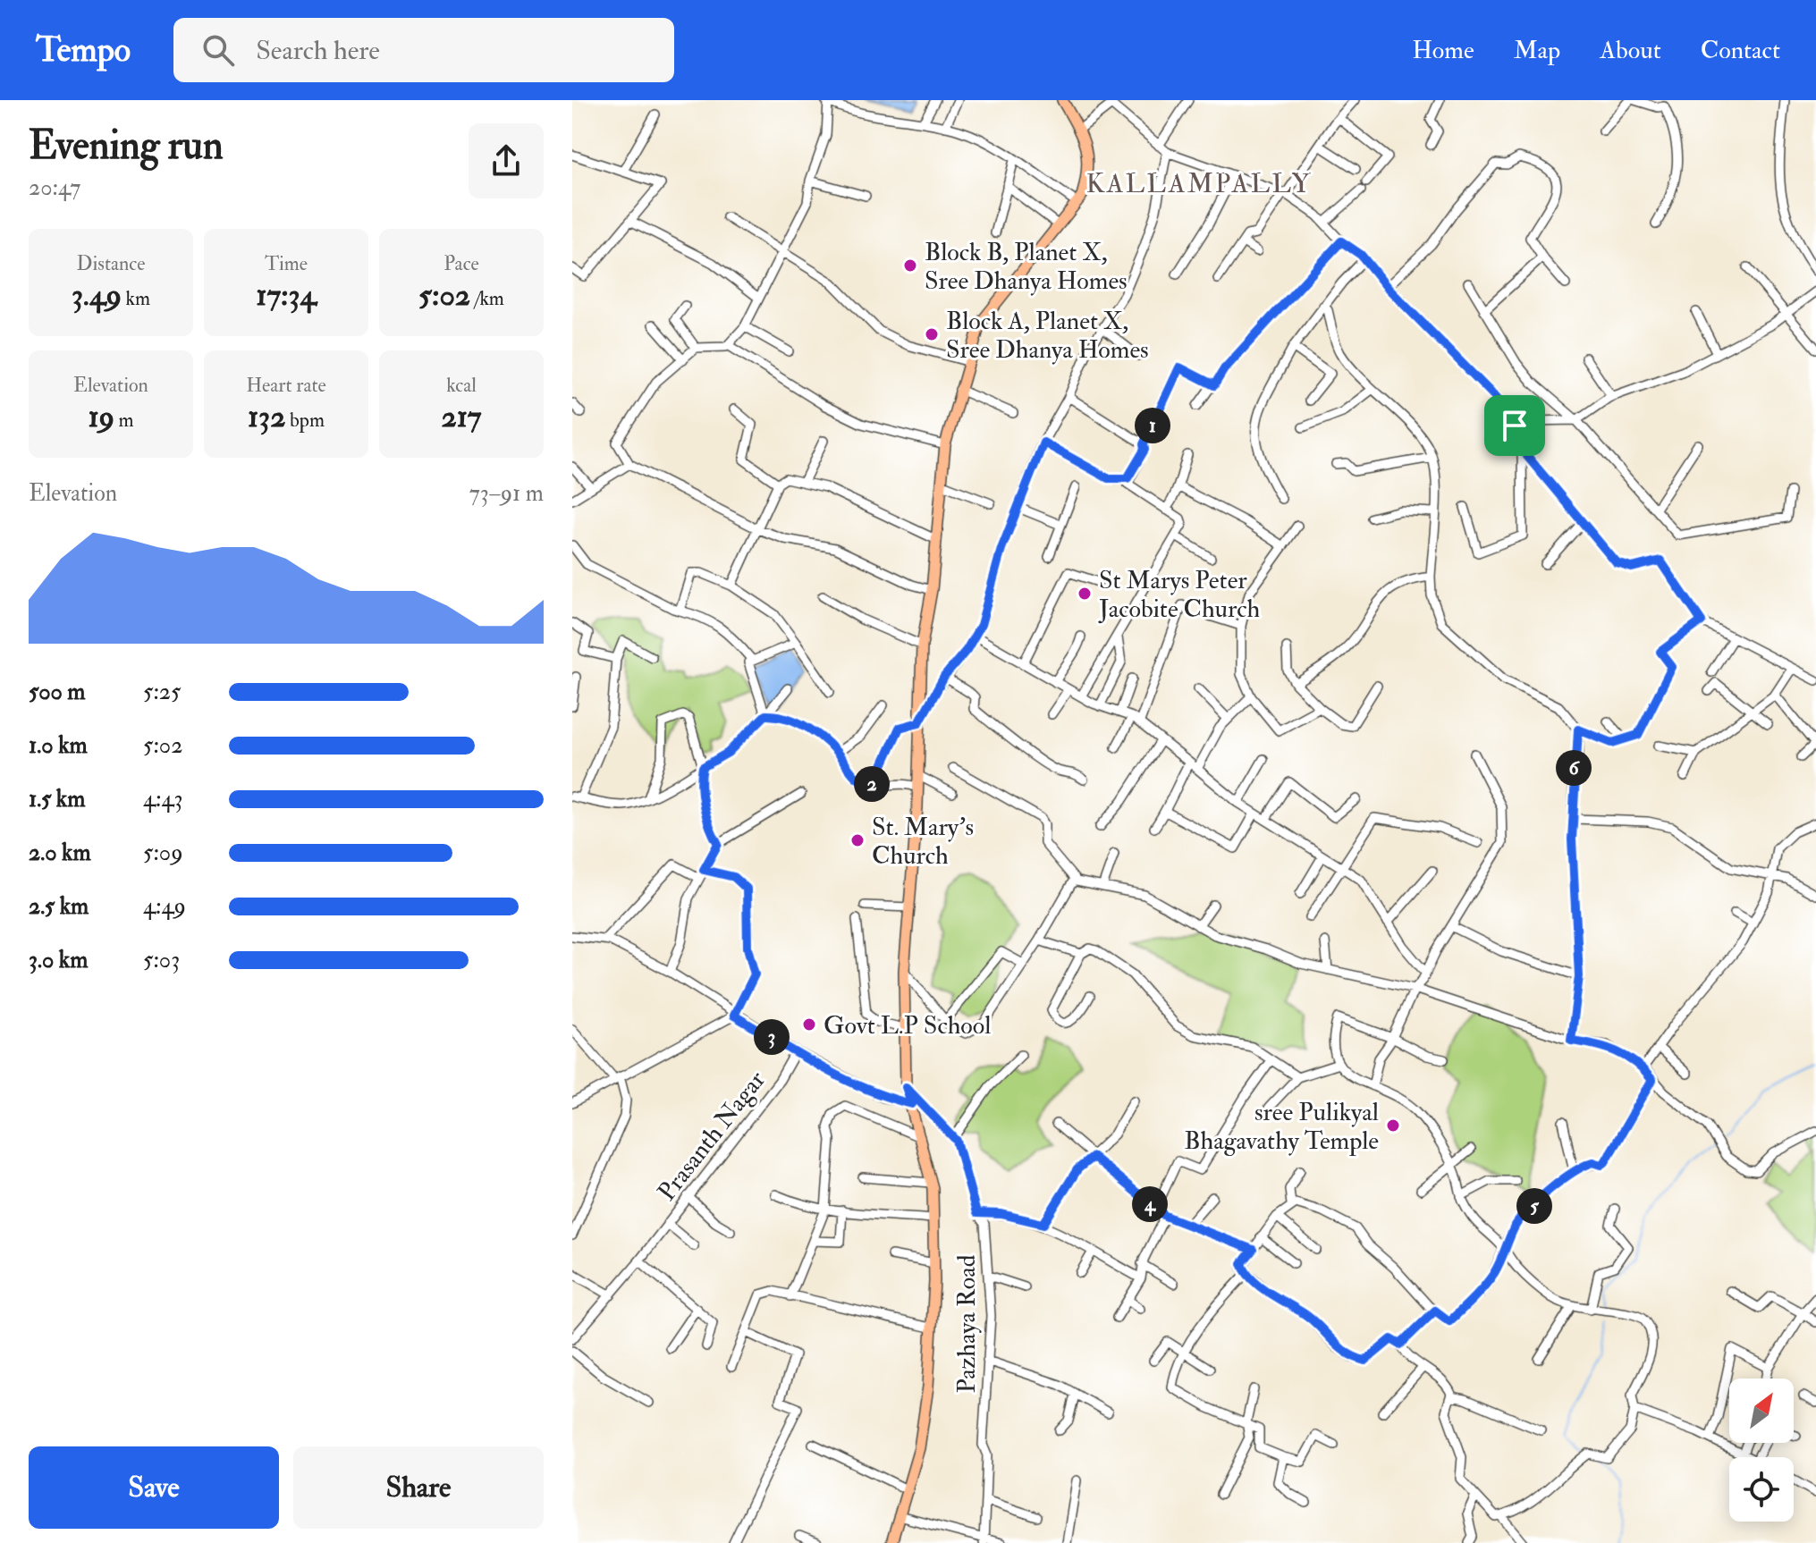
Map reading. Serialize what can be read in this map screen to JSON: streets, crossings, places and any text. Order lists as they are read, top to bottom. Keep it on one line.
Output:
{"streets":{"street":["Prasanth Nagar","Pazhaya Road"]},"districts":["KALLAMPALLY"],"places":["Block B, Planet X, Sree Dhanya Homes","Block A, Planet X, Sree Dhanya Homes","St Marys Peter Jacobite Church","St. Mary's Church","Govt L.P School","sree Pulikyal Bhagavathy Temple"],"north":"top right","page":{"header":"Tempo","search":"Search here","nav":["Home","Map","About","Contact"],"heading":["Evening run","20:47"],"stats":[["Distance","3.49 km"],["Time","17:34"],["Pace","5:02 /km"],["Elevation","19 m"],["Heart rate","132 bpm"],["kcal","217"]],"pins":["1","6","2","3","4","5"],"chart":["Elevation","73–91 m"],"list":[{"name":"500 m","note":"5:25"},{"name":"1.0 km","note":"5:02"},{"name":"1.5 km","note":"4:43"},{"name":"2.0 km","note":"5:09"},{"name":"2.5 km","note":"4:49"},{"name":"3.0 km","note":"5:03"}],"buttons":["Save","Share"]}}
